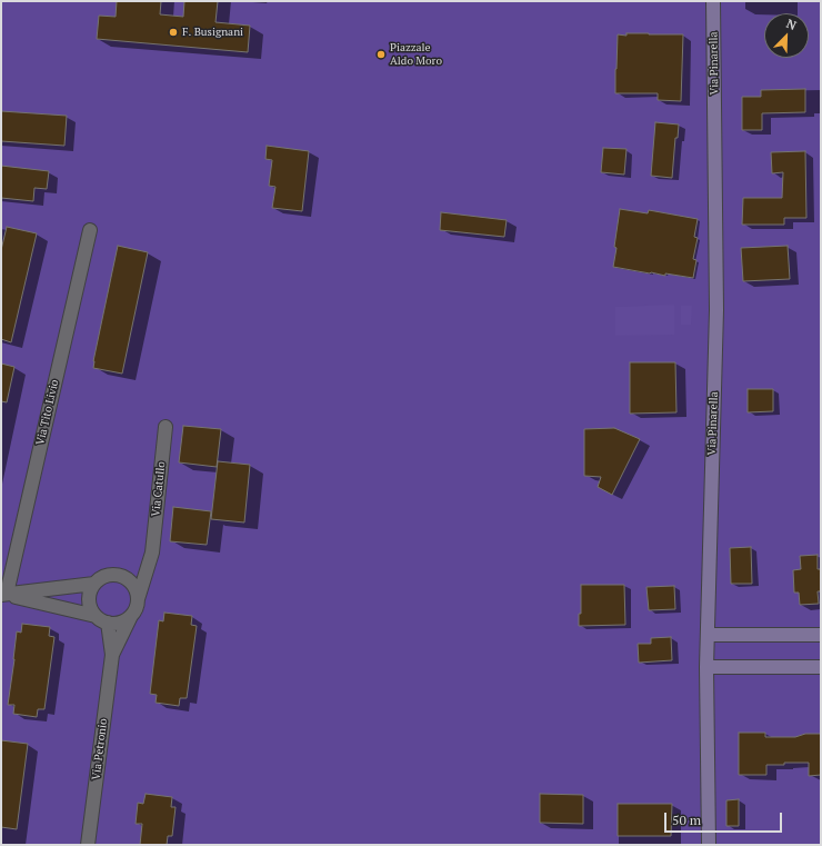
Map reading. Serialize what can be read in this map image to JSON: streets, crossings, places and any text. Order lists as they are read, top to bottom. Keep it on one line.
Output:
{"streets":{"street":["Via Pinarella","Via Tito Livio","Via Catullo","Via Petronio"]},"crossings":[["Via Catullo","Via Petronio"]],"places":["F. Busignani","Piazzale Aldo Moro"],"scale_bar":"50 m","north":"top right"}
